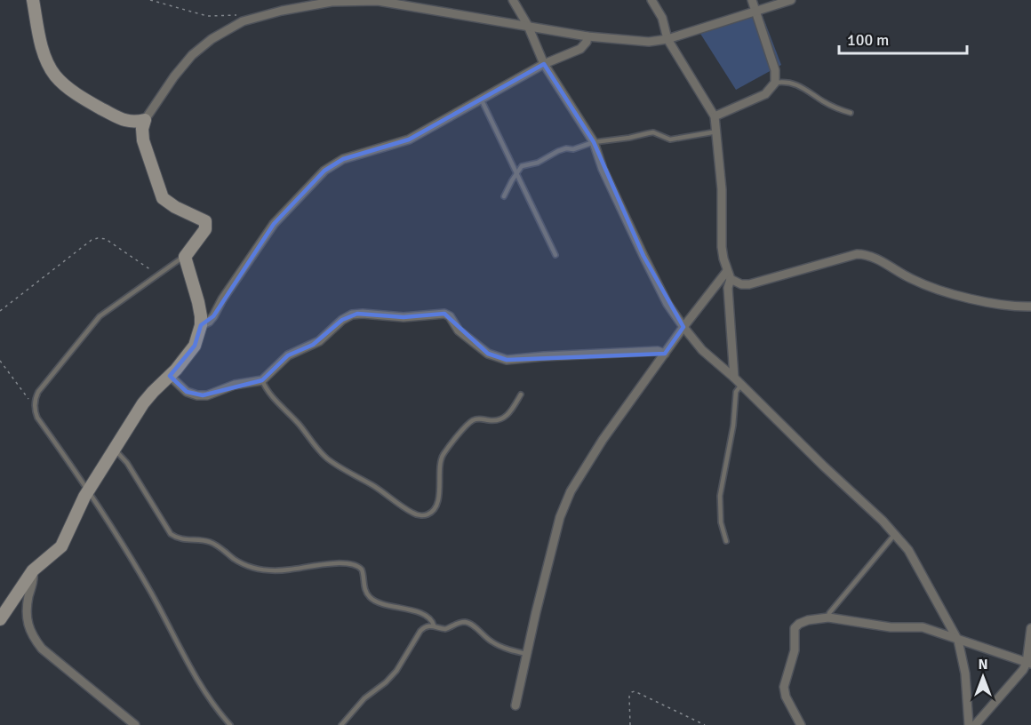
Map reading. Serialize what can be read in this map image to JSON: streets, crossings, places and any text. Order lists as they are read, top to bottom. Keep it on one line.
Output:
{"scale_bar":"100 m","north":"top"}
